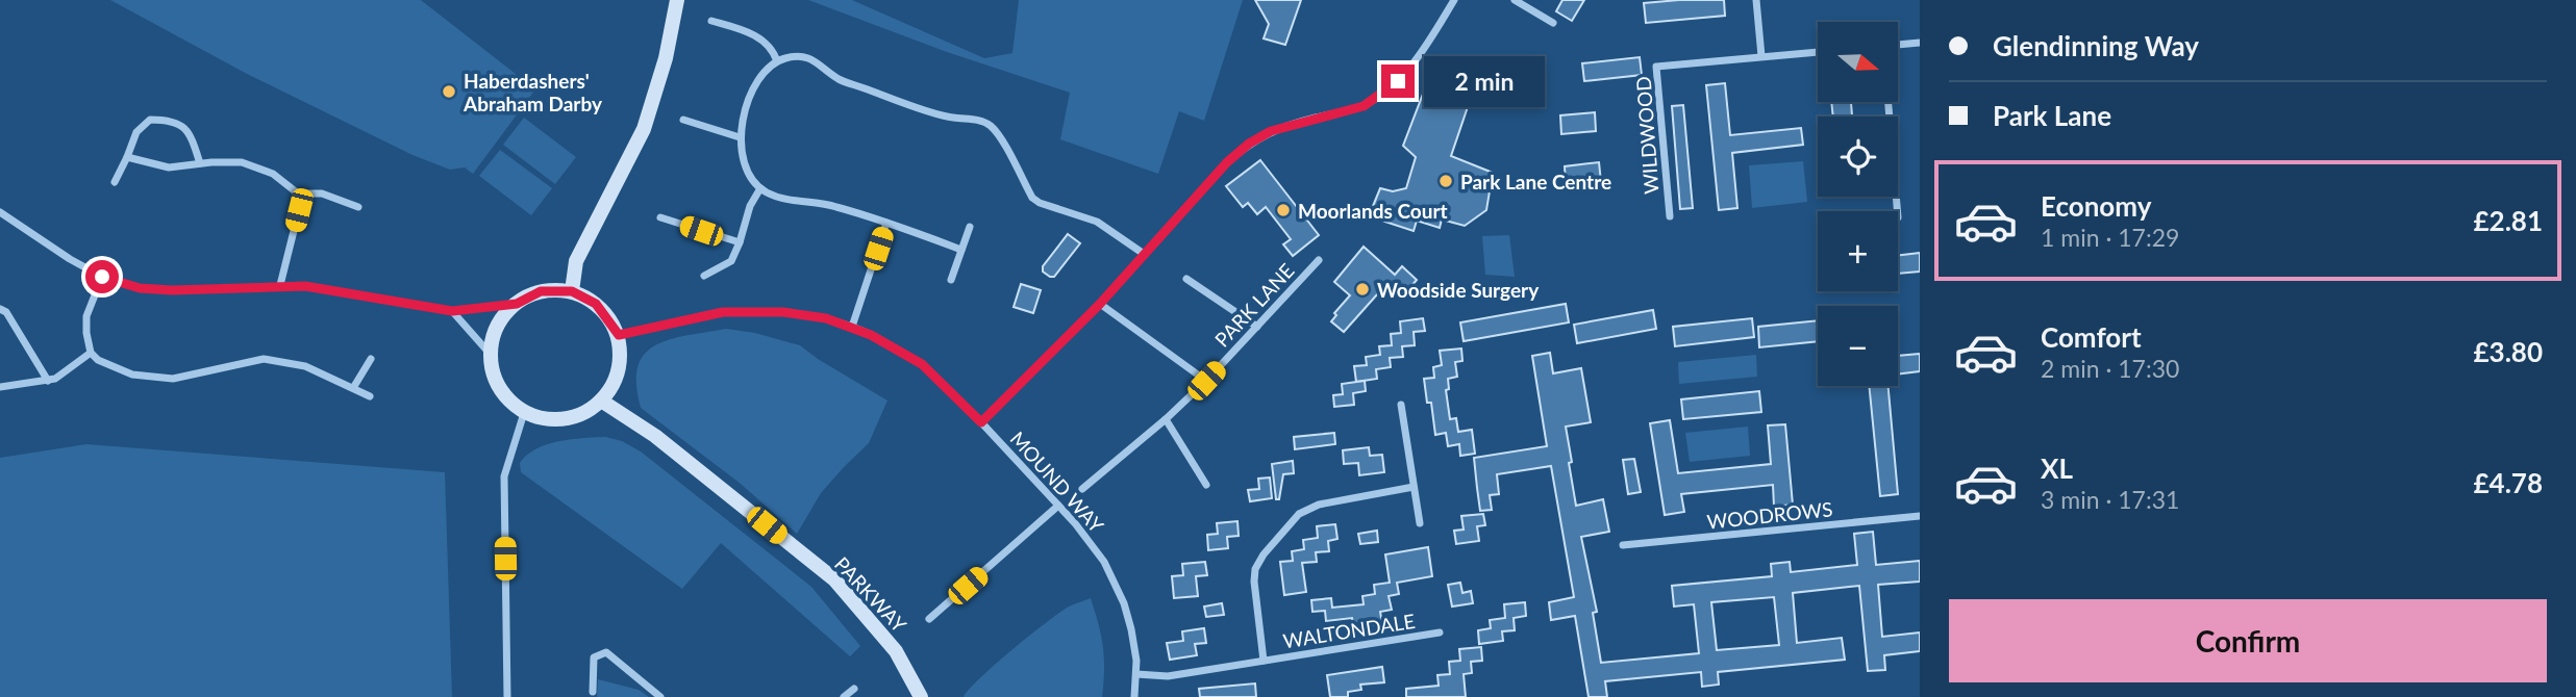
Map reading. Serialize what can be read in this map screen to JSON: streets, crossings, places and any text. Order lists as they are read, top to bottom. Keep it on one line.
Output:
{"streets":{"main road":["PARKWAY"],"street":["WILDWOOD","PARK LANE","MOUND WAY","WOODROWS","WALTONDALE"]},"crossings":[["MOUND WAY","PARKWAY"],["MOUND WAY","WALTONDALE"]],"places":["Haberdashers' Abraham Darby","Park Lane Centre","Moorlands Court","Woodside Surgery"],"north":"right","page":{"banner":["Glendinning Way","Park Lane"],"map_buttons":["+","−"],"bubble":"2 min","list":[{"name":"Economy","note":"1 min · 17:29","value":"£2.81"},{"name":"Comfort","note":"2 min · 17:30","value":"£3.80"},{"name":"XL","note":"3 min · 17:31","value":"£4.78"}],"buttons":"Confirm"}}
